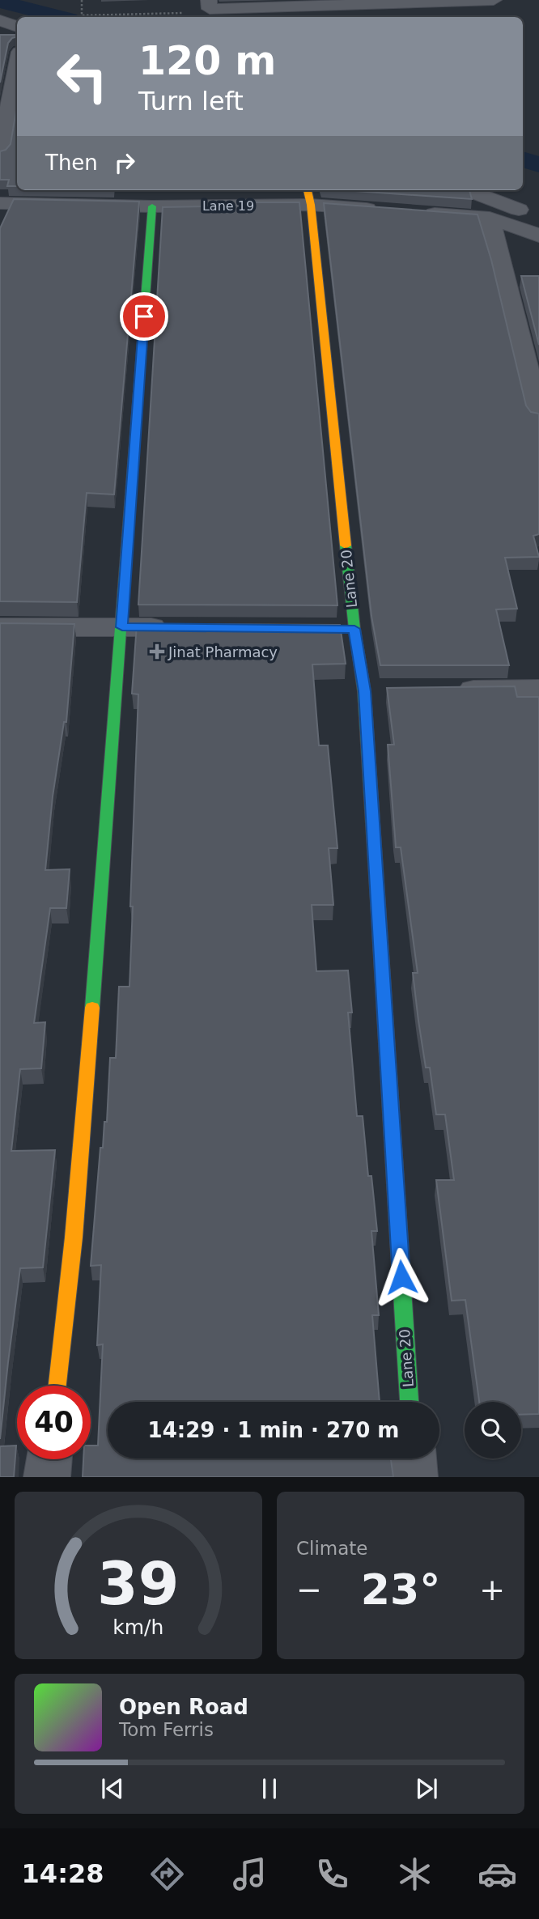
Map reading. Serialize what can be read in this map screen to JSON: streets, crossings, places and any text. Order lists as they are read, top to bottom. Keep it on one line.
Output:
{"streets":{"street":["Lane 19","Lane 20"]},"crossings":[["Lane 19","Lane 20"]],"places":{"health":["Jinat Pharmacy"]},"page":{"turn":["120 m","Turn left"],"then":"Then","limit":"40","trip":"14:29 · 1 min · 270 m","tile":"Climate","heat":["−","23°","+"],"song":["Open Road","Tom Ferris"],"tabs":"14:28","gauge":["39","km/h"]}}
